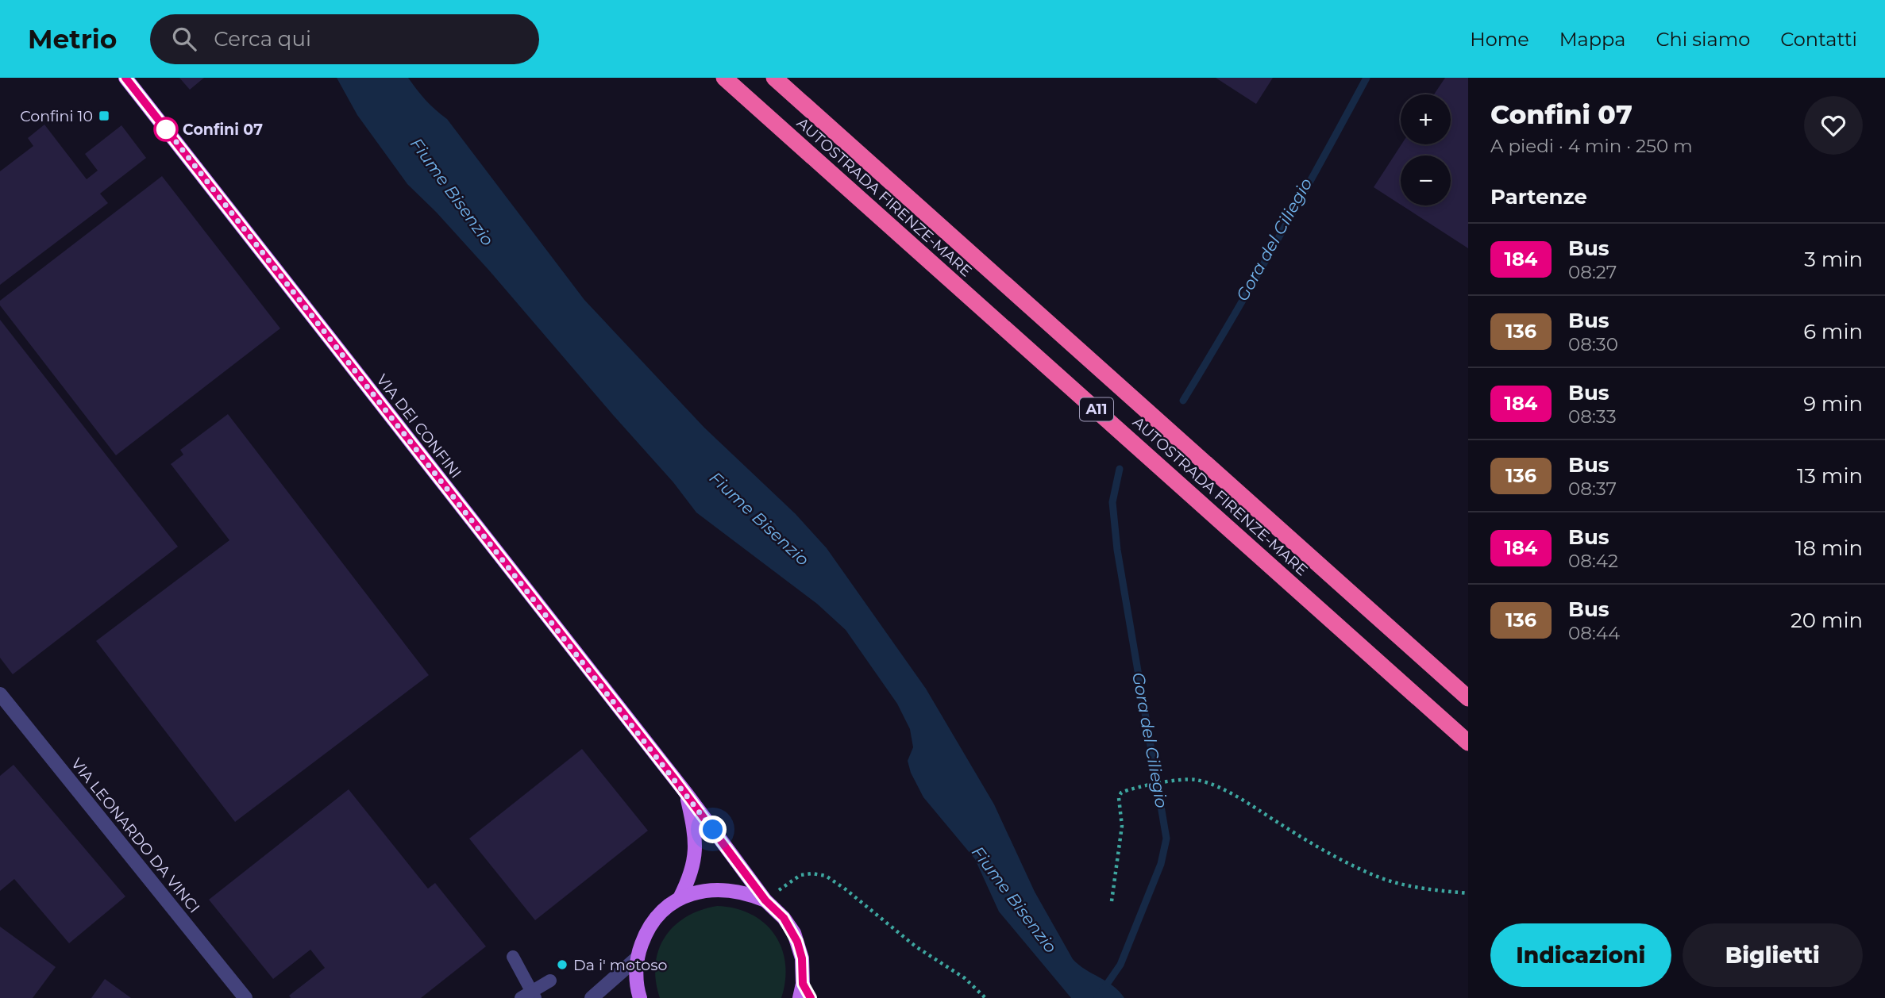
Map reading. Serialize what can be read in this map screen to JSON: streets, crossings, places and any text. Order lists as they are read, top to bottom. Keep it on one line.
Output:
{"streets":{"highway":["AUTOSTRADA FIRENZE-MARE","A11"],"main road":["VIA DEI CONFINI"],"street":["VIA LEONARDO DA VINCI"]},"water":["Fiume Bisenzio","Gora del Ciliegio"],"places":{"transit":["Confini 10"],"other":["Confini 07","Da i' motoso"]},"lines":["bus line 184"],"page":{"header":"Metrio","search":"Cerca qui","nav":["Home","Mappa","Chi siamo","Contatti"],"heading":[["Confini 07","A piedi · 4 min · 250 m"],"Partenze"],"map_buttons":["+","−"],"list":[{"mark":"184","name":"Bus","note":"08:27","value":"3 min"},{"mark":"136","name":"Bus","note":"08:30","value":"6 min"},{"mark":"184","name":"Bus","note":"08:33","value":"9 min"},{"mark":"136","name":"Bus","note":"08:37","value":"13 min"},{"mark":"184","name":"Bus","note":"08:42","value":"18 min"},{"mark":"136","name":"Bus","note":"08:44","value":"20 min"}],"buttons":["Indicazioni","Biglietti"]}}
